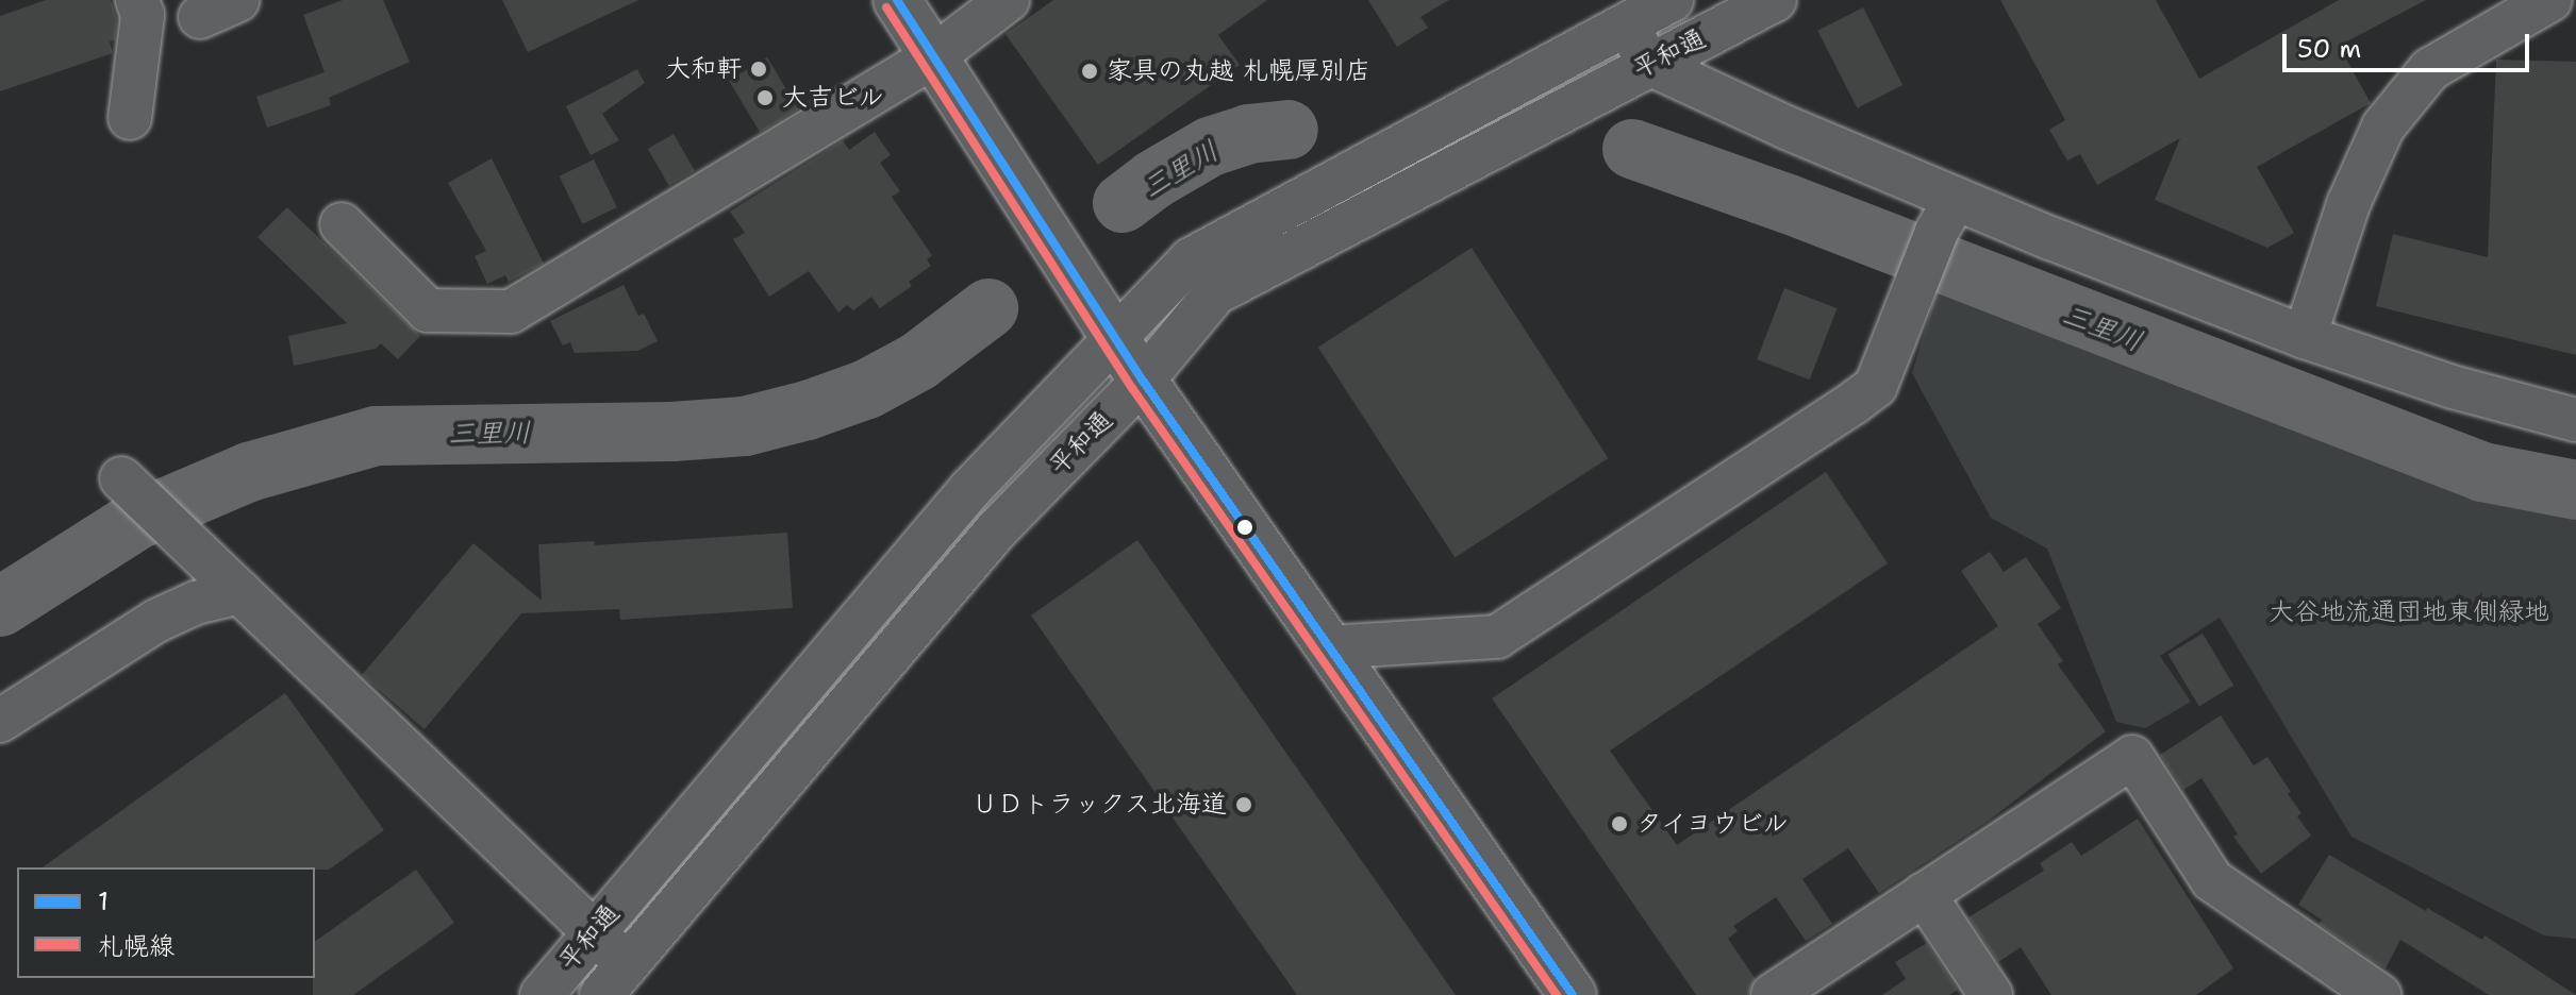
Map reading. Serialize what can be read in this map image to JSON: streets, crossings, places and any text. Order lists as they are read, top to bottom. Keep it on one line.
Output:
{"streets":{"street":["平和通"]},"water":["三里川"],"parks":["大谷地流通団地東側緑地"],"places":["大和軒","家具の丸越 札幌厚別店","大吉ビル","ＵＤトラックス北海道","タイヨウビル"],"lines":["transit line 1","transit line 札幌線"],"legend":["1","札幌線"],"scale_bar":"50 m"}
